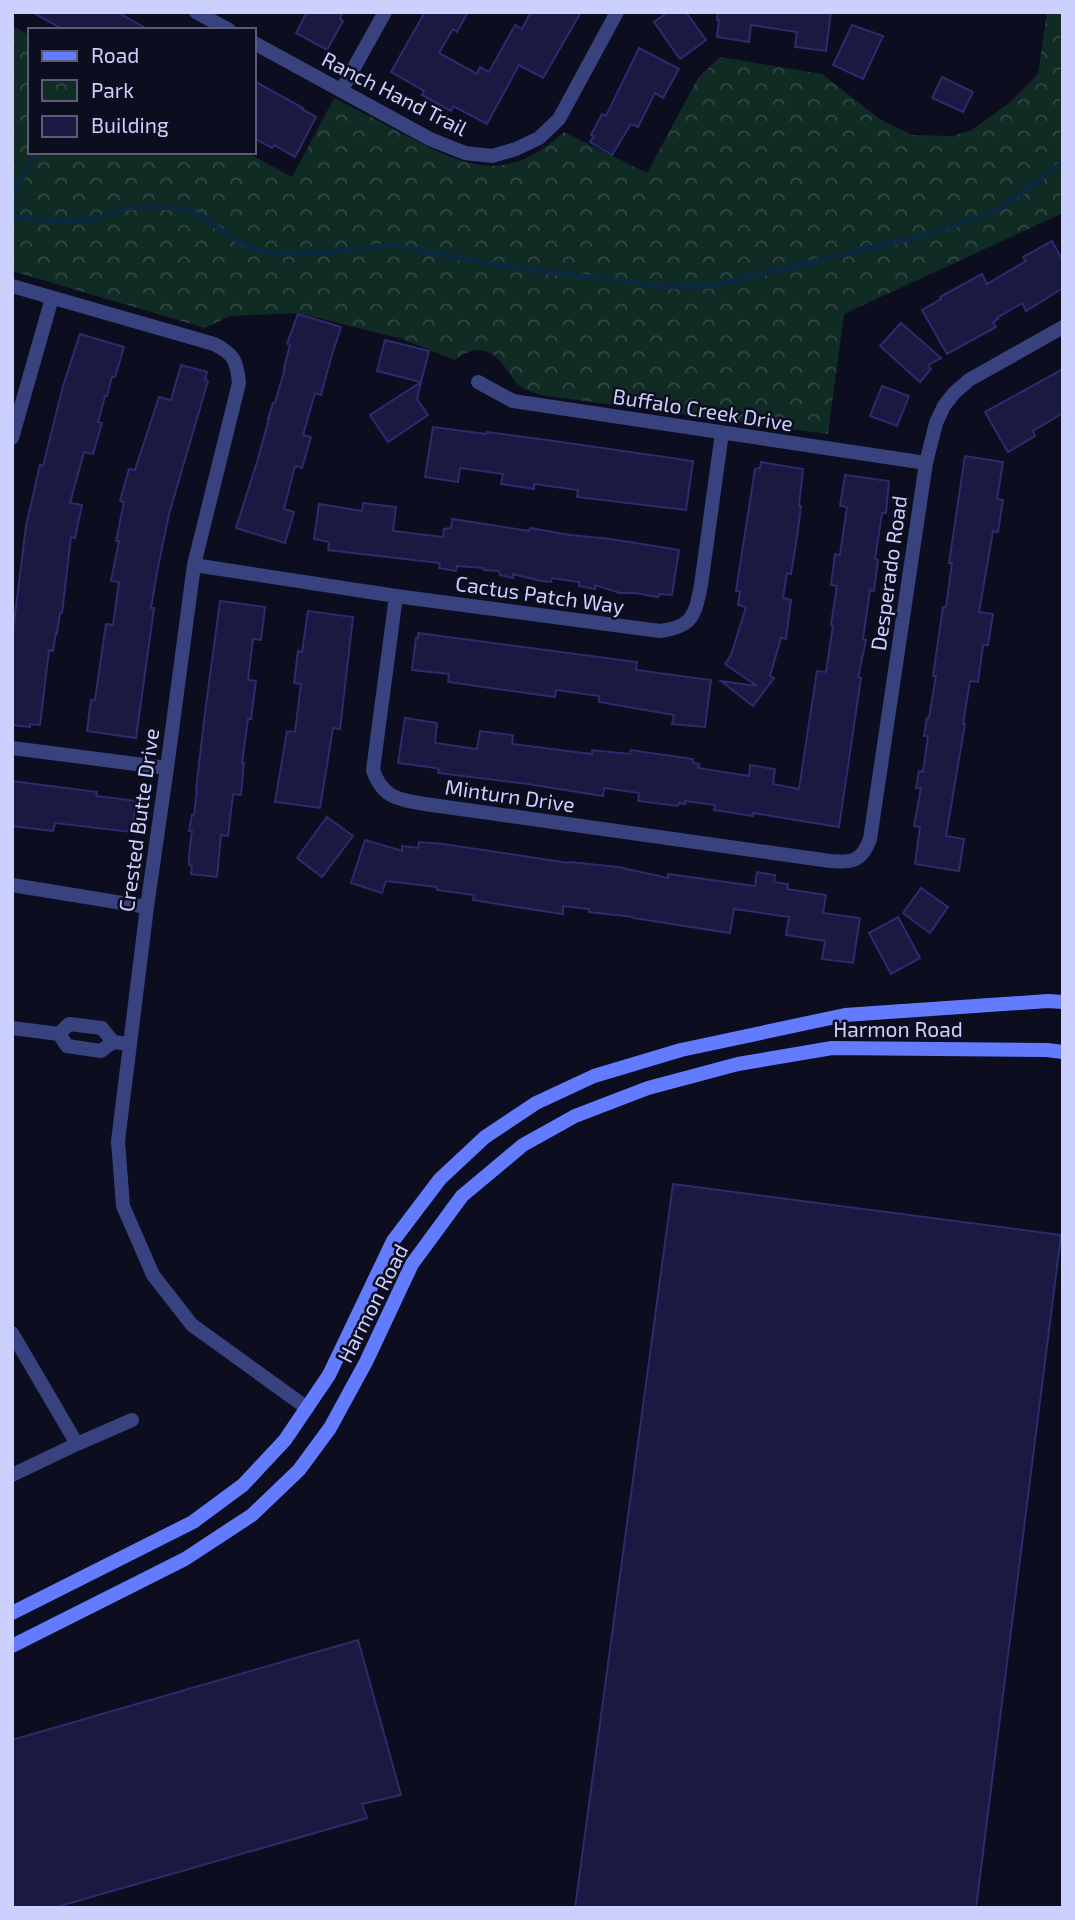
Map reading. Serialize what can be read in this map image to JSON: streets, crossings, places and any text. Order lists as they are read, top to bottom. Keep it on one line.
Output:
{"streets":{"street":["Ranch Hand Trail","Buffalo Creek Drive","Desperado Road","Cactus Patch Way","Minturn Drive","Crested Butte Drive","Harmon Road"]},"crossings":[["Buffalo Creek Drive","Desperado Road"],["Buffalo Creek Drive","Cactus Patch Way"],["Desperado Road","Minturn Drive"],["Cactus Patch Way","Minturn Drive"],["Cactus Patch Way","Crested Butte Drive"],["Crested Butte Drive","Harmon Road"]],"legend":["Road","Park","Building"]}
